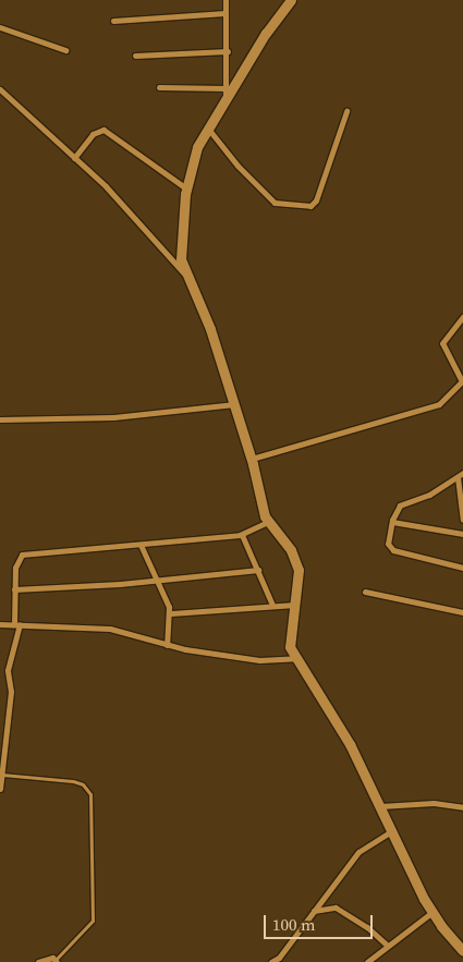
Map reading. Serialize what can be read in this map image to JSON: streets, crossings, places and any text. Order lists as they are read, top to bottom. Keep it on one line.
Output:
{"scale_bar":"100 m"}
